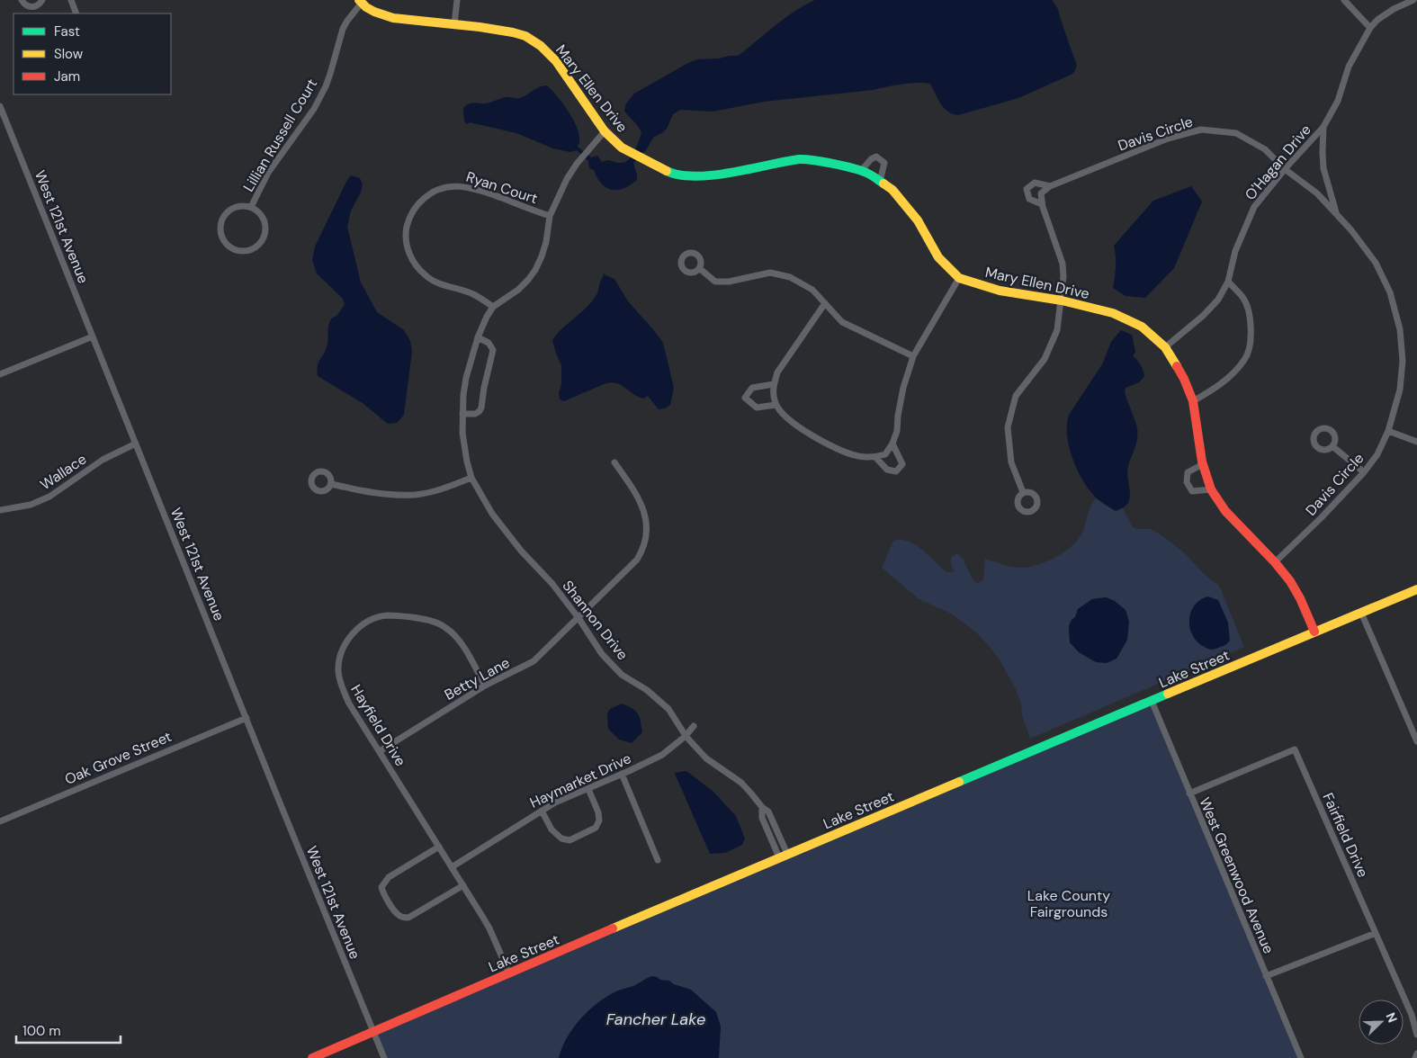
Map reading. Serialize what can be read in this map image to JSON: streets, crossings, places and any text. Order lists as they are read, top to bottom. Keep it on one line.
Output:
{"streets":{"street":["Mary Ellen Drive","Davis Circle","Lillian Russell Court","O'Hagan Drive","Ryan Court","West 121st Avenue","Wallace","Shannon Drive","Lake Street","Betty Lane","Hayfield Drive","Oak Grove Street","Haymarket Drive","Fairfield Drive","West Greenwood Avenue"]},"crossings":[["Mary Ellen Drive","Davis Circle"],["Mary Ellen Drive","Lillian Russell Court"],["Mary Ellen Drive","O'Hagan Drive"],["Mary Ellen Drive","Shannon Drive"],["Mary Ellen Drive","Lake Street"],["Davis Circle","O'Hagan Drive"],["Ryan Court","Shannon Drive"],["West 121st Avenue","Wallace"],["West 121st Avenue","Lake Street"],["West 121st Avenue","Oak Grove Street"],["Shannon Drive","Lake Street"],["Shannon Drive","Betty Lane"],["Shannon Drive","Haymarket Drive"],["Lake Street","Hayfield Drive"],["Lake Street","West Greenwood Avenue"],["Betty Lane","Hayfield Drive"],["Hayfield Drive","Haymarket Drive"],["Fairfield Drive","West Greenwood Avenue"]],"water":["Fancher Lake"],"parks":["Lake County Fairgrounds"],"legend":["Fast","Slow","Jam"],"scale_bar":"100 m","north":"top right"}
